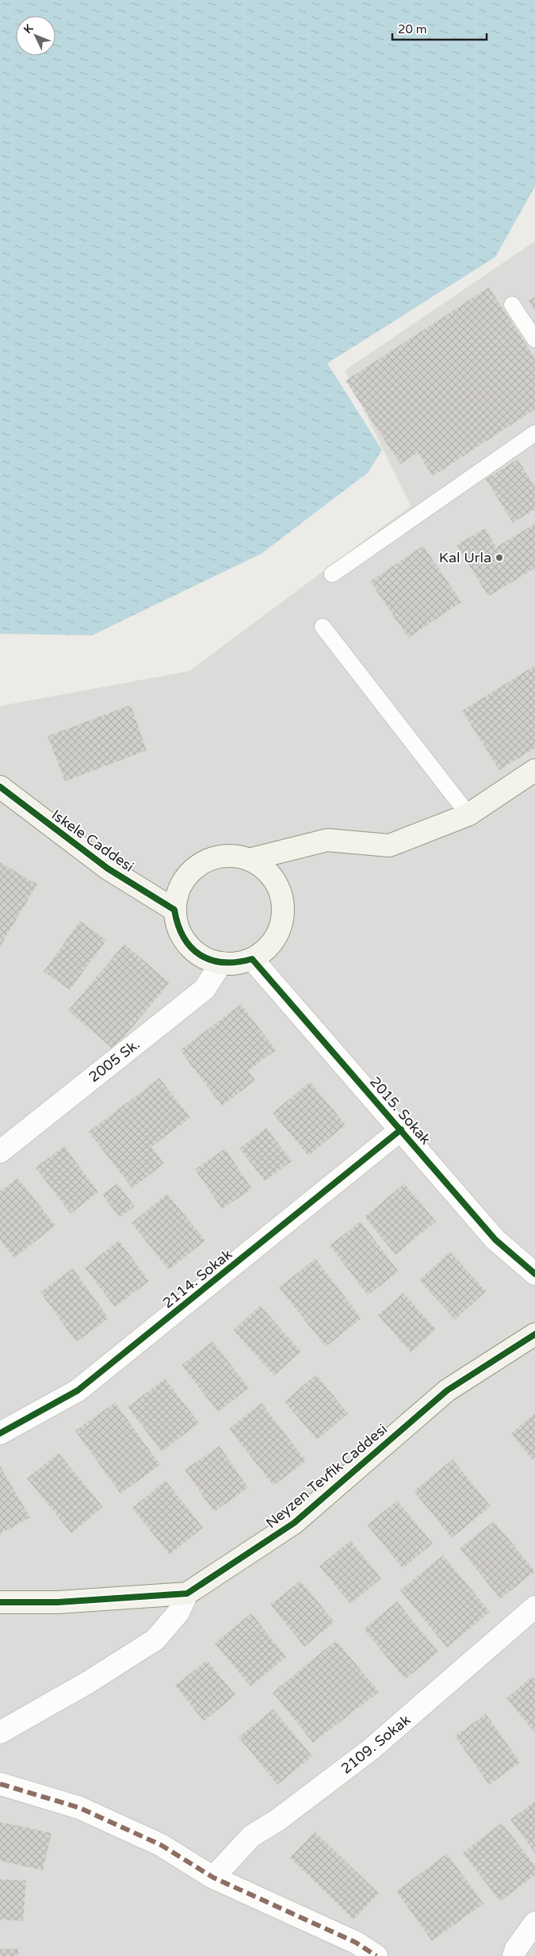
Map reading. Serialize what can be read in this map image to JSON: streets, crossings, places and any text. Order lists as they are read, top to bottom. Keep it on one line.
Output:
{"streets":{"street":["Iskele Caddesi","2005 Sk.","2015. Sokak","2114. Sokak","Neyzen Tevfik Caddesi","2109. Sokak"]},"crossings":[["Iskele Caddesi","2005 Sk."],["Iskele Caddesi","2015. Sokak"],["2005 Sk.","2015. Sokak"],["2015. Sokak","2114. Sokak"]],"places":["Kal Urla"],"scale_bar":"20 m","north":"top left"}
